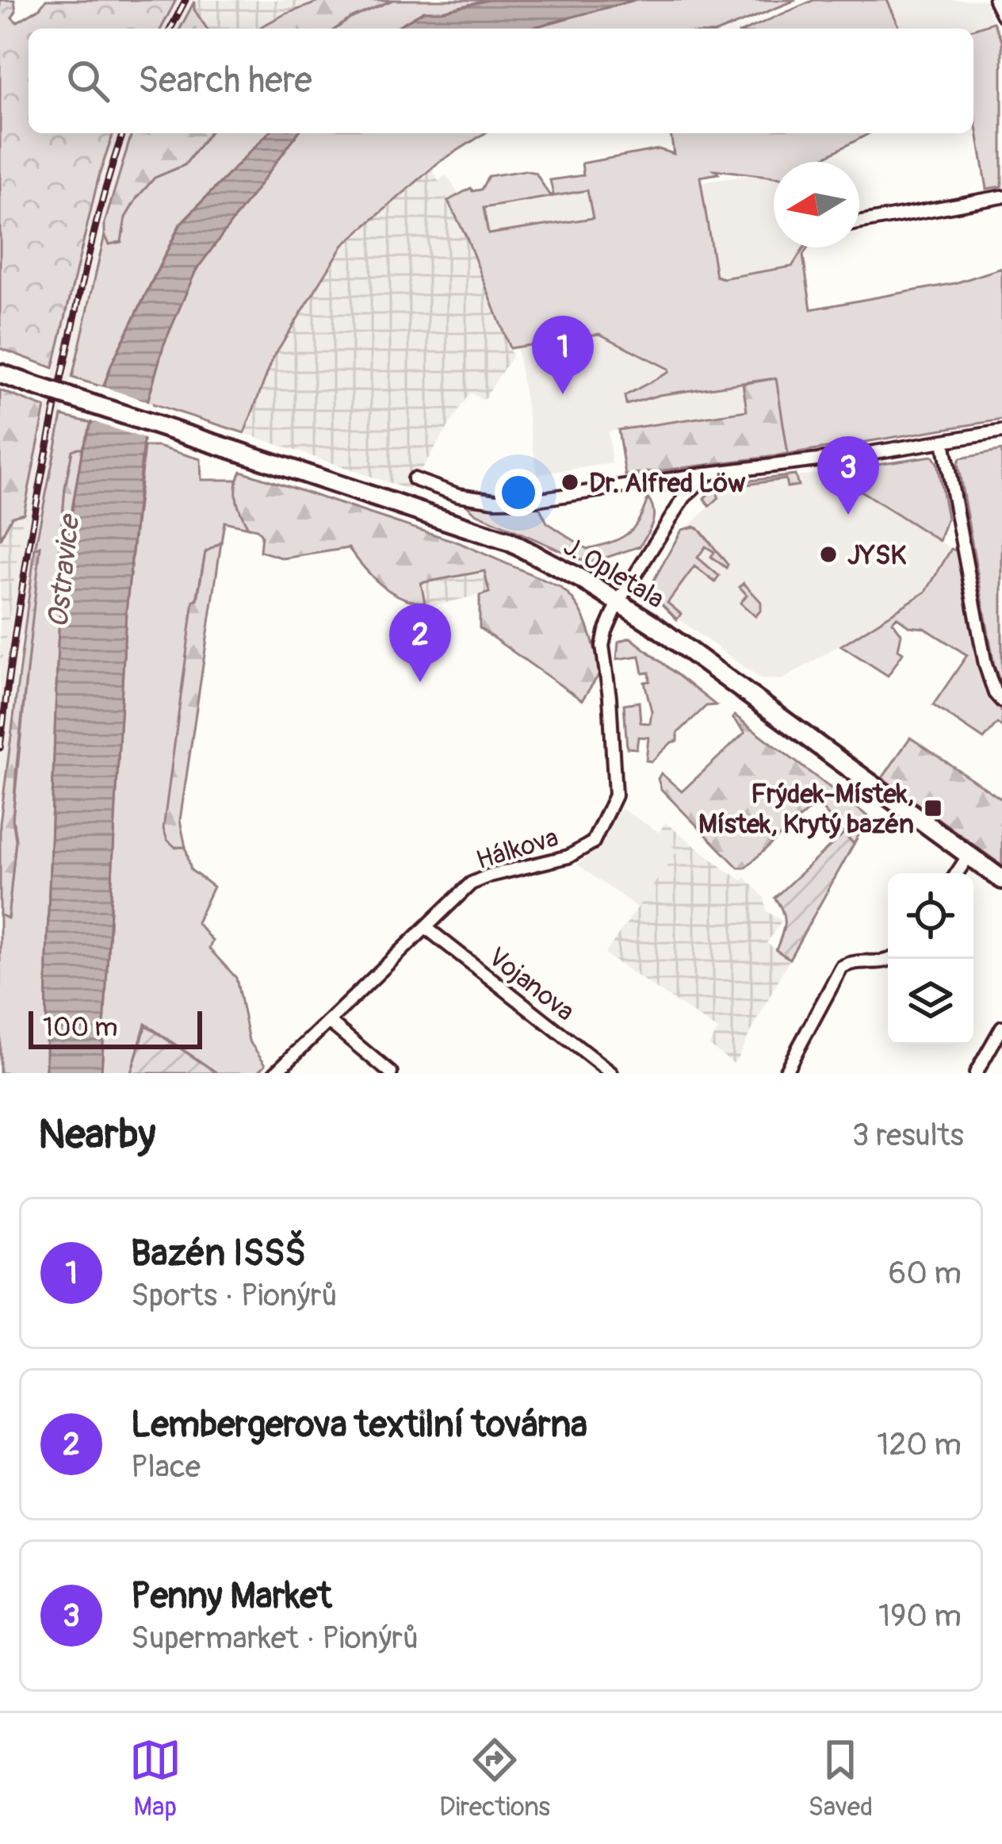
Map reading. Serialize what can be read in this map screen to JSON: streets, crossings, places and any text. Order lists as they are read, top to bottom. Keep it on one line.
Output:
{"streets":{"main road":["J. Opletala"],"street":["Hálkova","Vojanova"]},"crossings":[["J. Opletala","Hálkova"],["Hálkova","Vojanova"]],"water":["Ostravice"],"places":{"other":["Dr. Alfred Löw","JYSK"],"transit":["Frýdek-Místek, Místek, Krytý bazén"]},"scale_bar":"100 m","north":"left","page":{"search":"Search here","pins":["1","3","2"],"scale":"100 m","heading":["Nearby","3 results"],"list":[{"mark":"1","name":"Bazén ISSŠ","note":"Sports · Pionýrů","value":"60 m"},{"mark":"2","name":"Lembergerova textilní továrna","note":"Place","value":"120 m"},{"mark":"3","name":"Penny Market","note":"Supermarket · Pionýrů","value":"190 m"}],"nav":["Map","Directions","Saved"]}}
